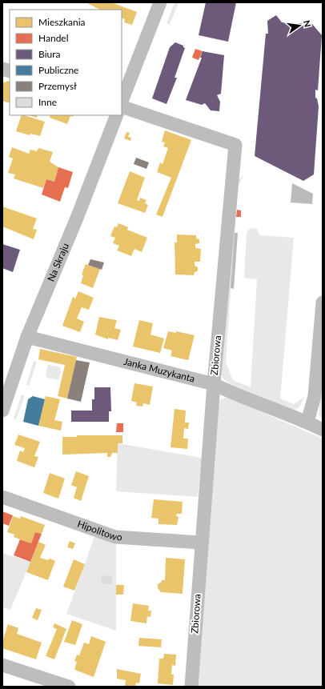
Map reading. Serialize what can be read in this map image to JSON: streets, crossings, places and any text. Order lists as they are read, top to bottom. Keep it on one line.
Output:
{"streets":{"street":["Na Skraju","Zbiorowa","Janka Muzykanta","Hipolitowo"]},"crossings":[["Na Skraju","Janka Muzykanta"],["Zbiorowa","Janka Muzykanta"],["Zbiorowa","Hipolitowo"]],"legend":["Mieszkania","Handel","Biura","Publiczne","Przemysł","Inne"],"north":"right"}
